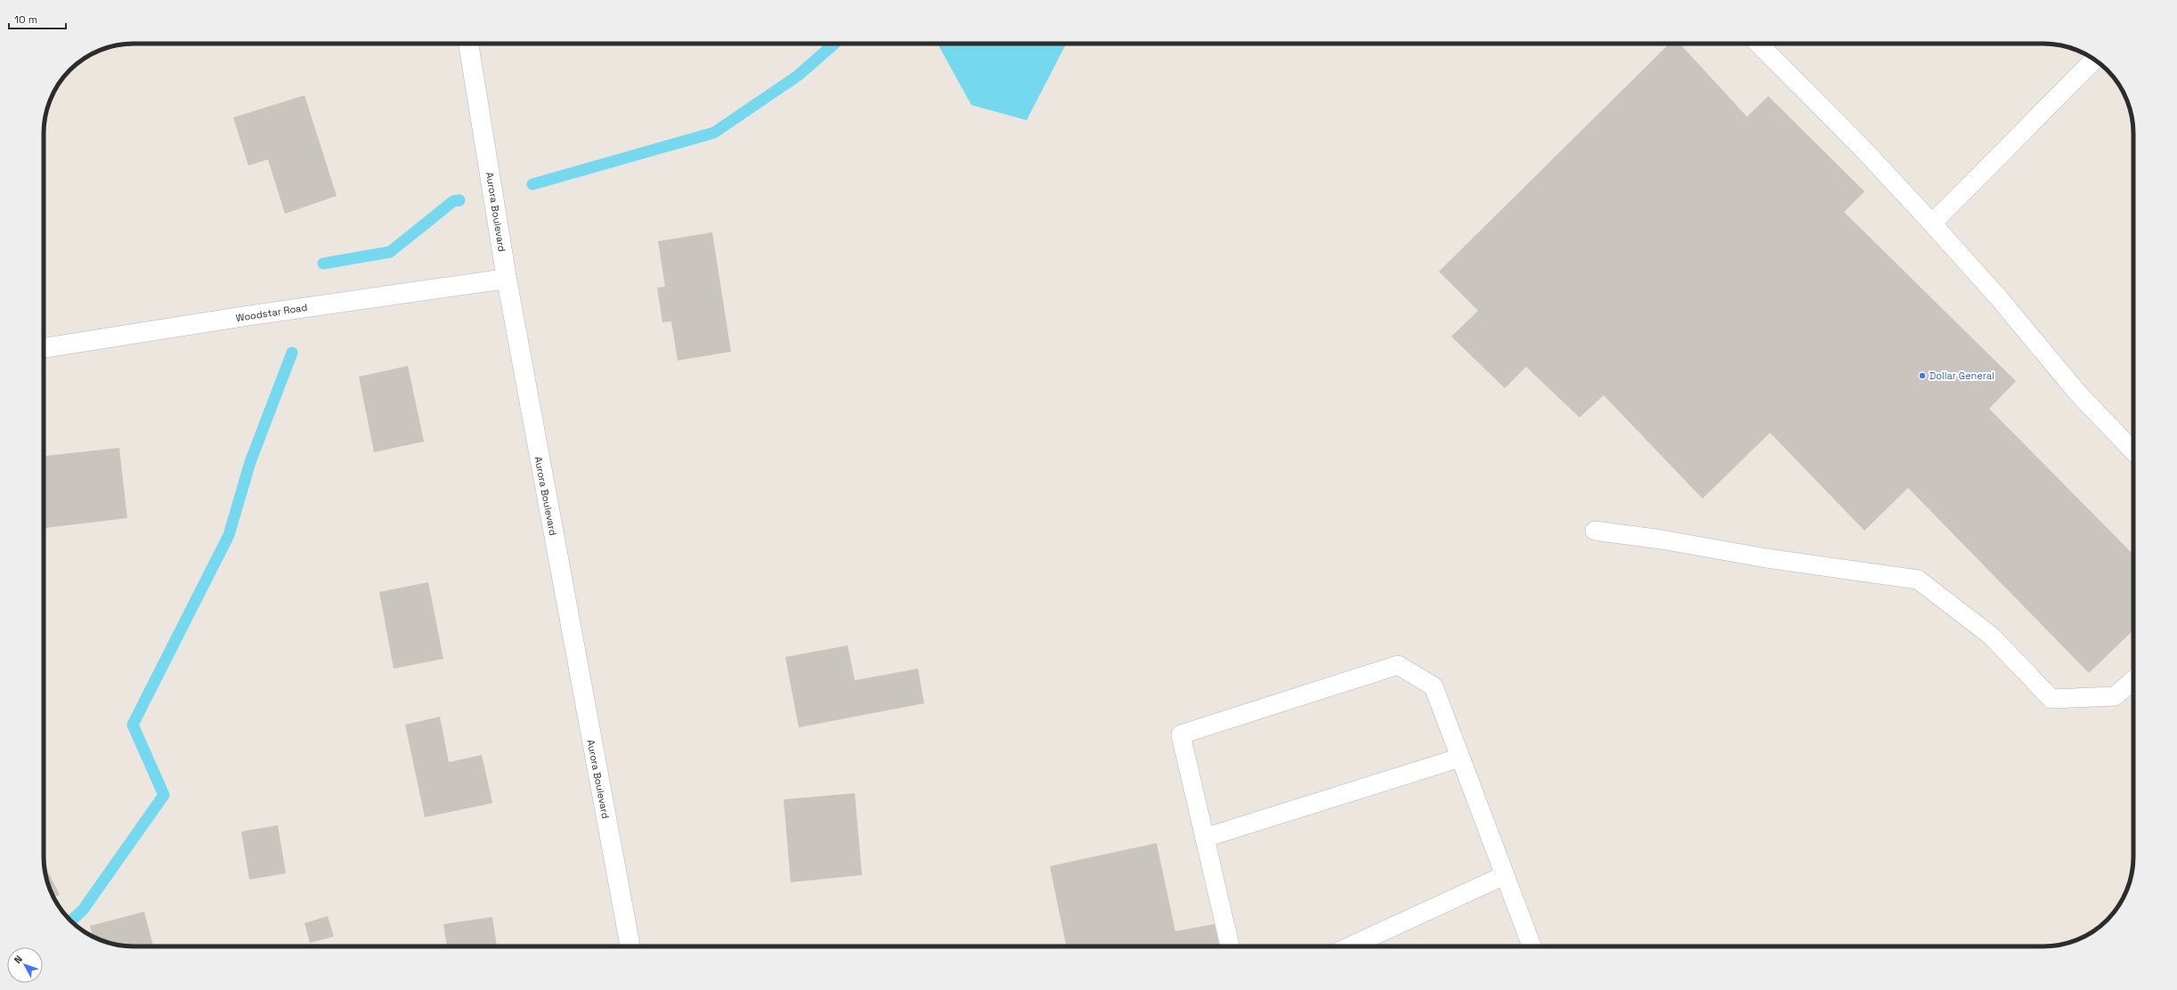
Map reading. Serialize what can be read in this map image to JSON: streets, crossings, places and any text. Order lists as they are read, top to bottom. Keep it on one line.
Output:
{"streets":{"street":["Aurora Boulevard","Woodstar Road"]},"crossings":[["Aurora Boulevard","Woodstar Road"]],"places":["Dollar General"],"scale_bar":"10 m","north":"top left"}
